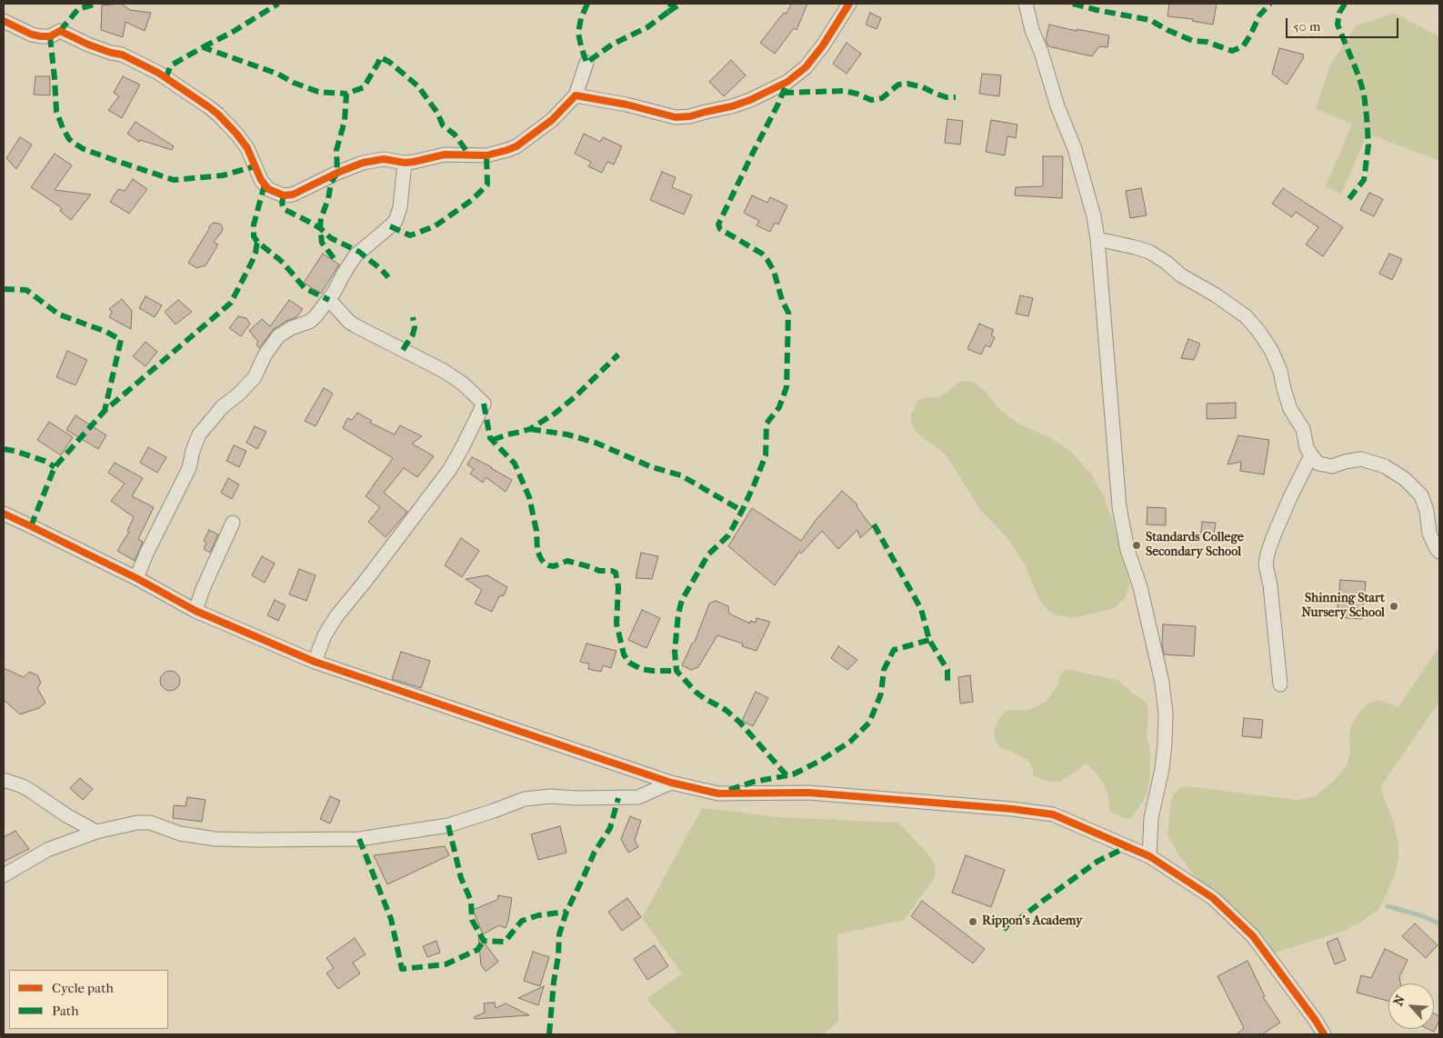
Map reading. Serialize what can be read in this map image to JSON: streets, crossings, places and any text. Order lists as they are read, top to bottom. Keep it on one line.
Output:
{"places":["Standards College Secondary School","Shinning Start Nursery School","Rippon's Academy"],"legend":["Cycle path","Path"],"scale_bar":"50 m","north":"top left"}
